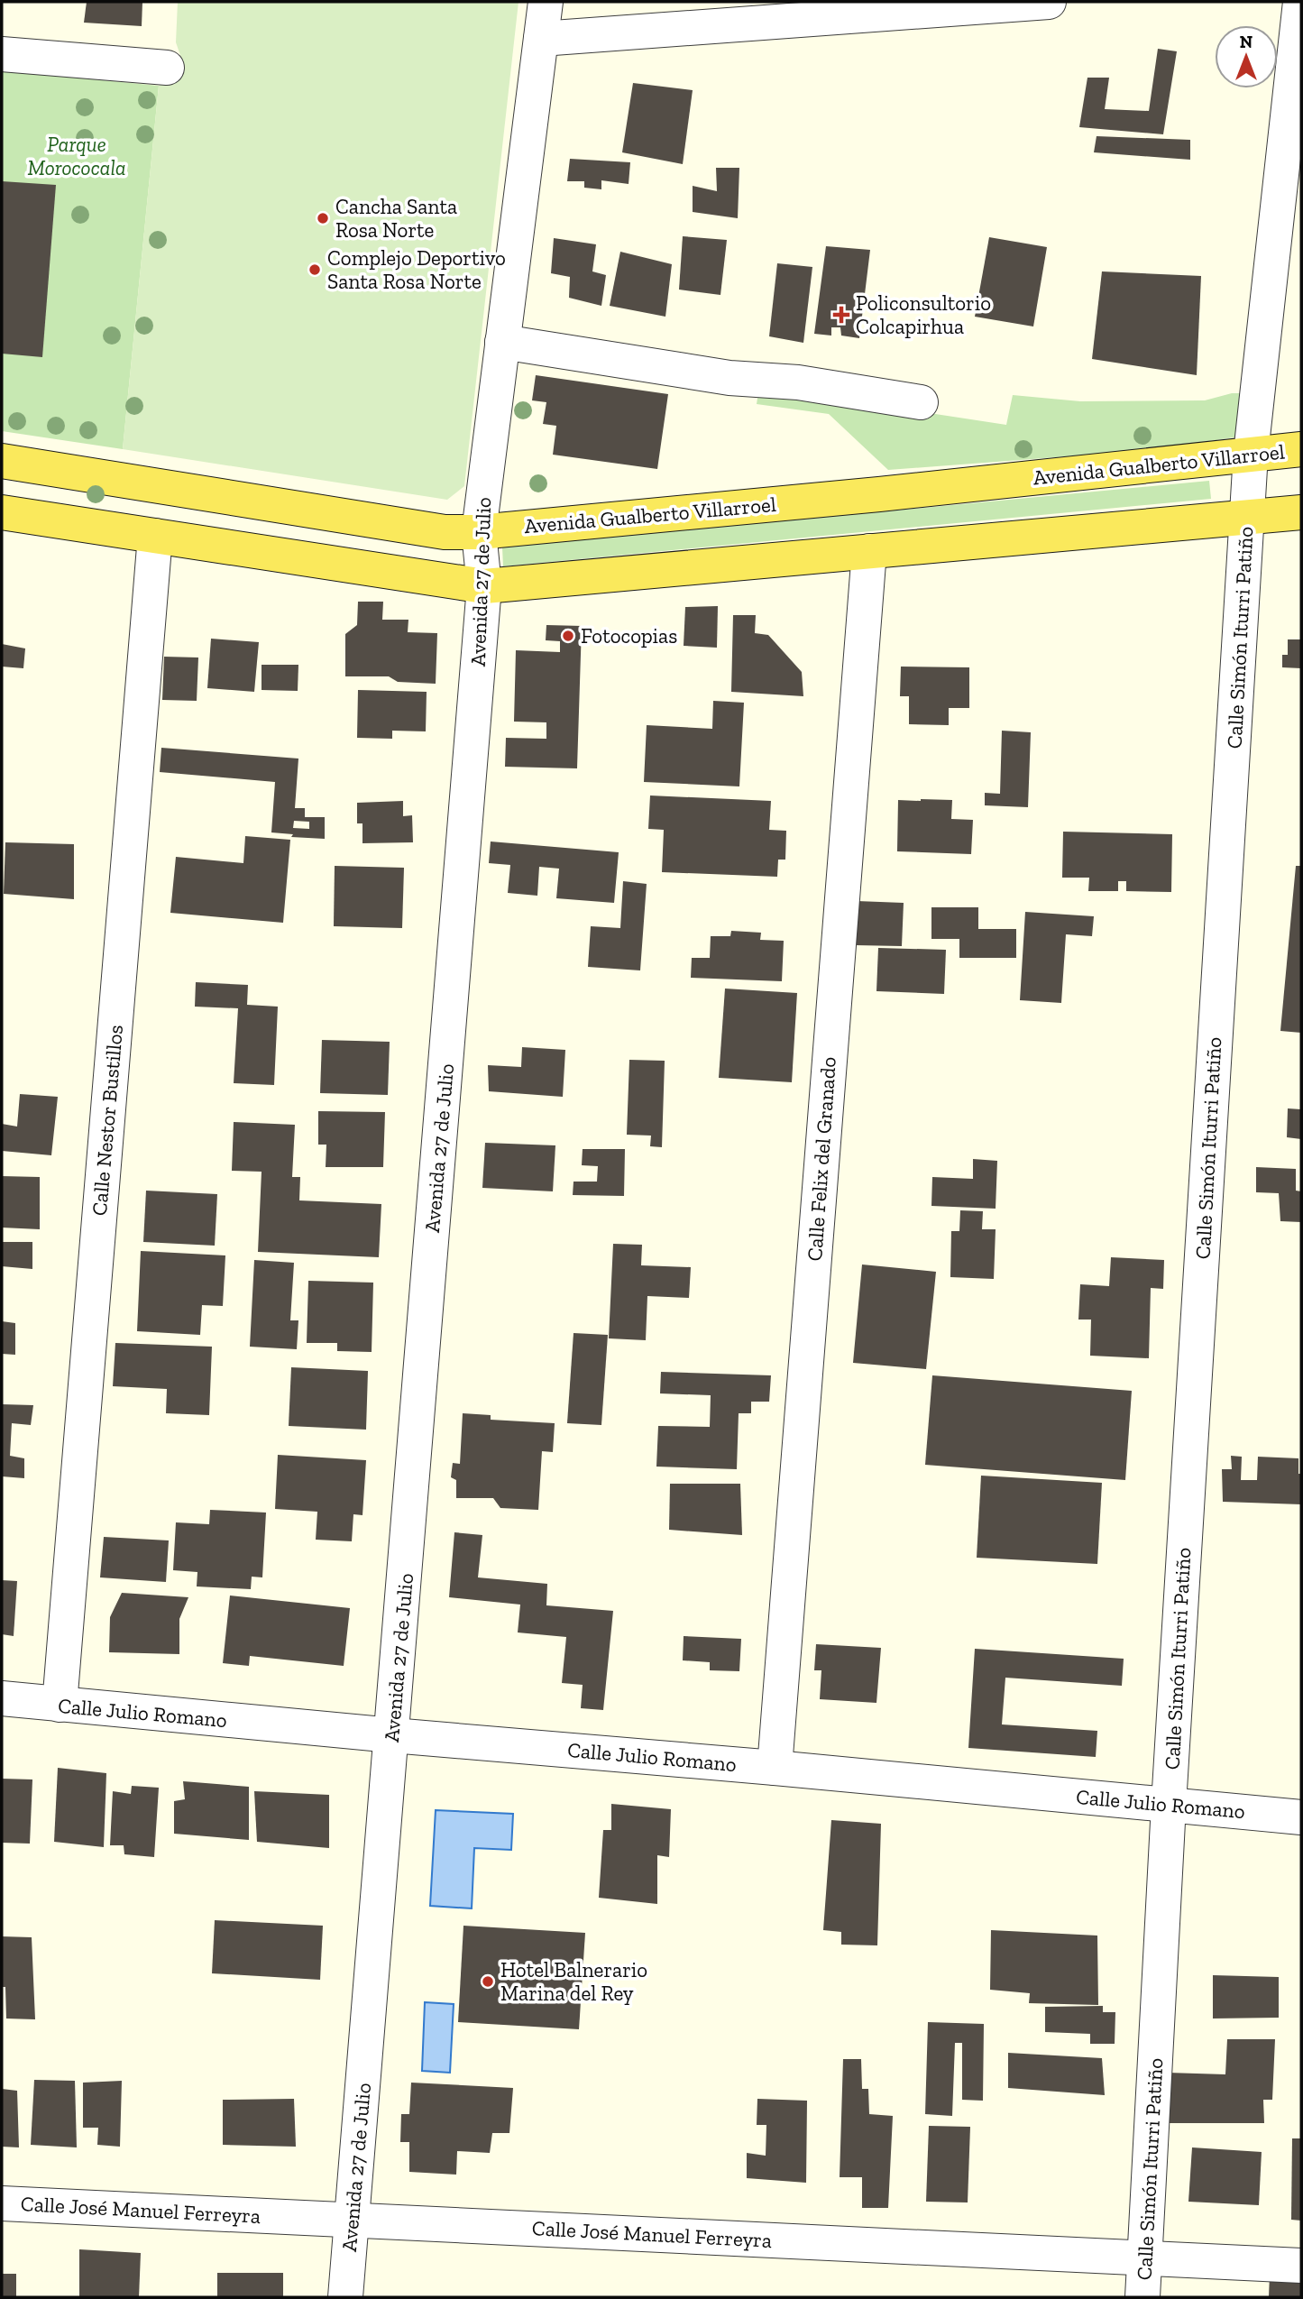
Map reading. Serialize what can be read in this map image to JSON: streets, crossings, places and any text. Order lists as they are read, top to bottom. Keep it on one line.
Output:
{"streets":{"main road":["Avenida Gualberto Villarroel"],"street":["Avenida 27 de Julio","Calle Simón Iturri Patiño","Calle Nestor Bustillos","Calle Felix del Granado","Calle Julio Romano","Calle José Manuel Ferreyra"]},"crossings":[["Avenida Gualberto Villarroel","Avenida 27 de Julio"],["Avenida Gualberto Villarroel","Calle Simón Iturri Patiño"],["Avenida 27 de Julio","Calle Julio Romano"],["Avenida 27 de Julio","Calle José Manuel Ferreyra"],["Calle Simón Iturri Patiño","Calle Julio Romano"],["Calle Simón Iturri Patiño","Calle José Manuel Ferreyra"],["Calle Nestor Bustillos","Calle Julio Romano"],["Calle Felix del Granado","Calle Julio Romano"]],"parks":["Parque Morococala"],"places":{"other":["Cancha Santa Rosa Norte","Complejo Deportivo Santa Rosa Norte","Fotocopias","Hotel Balnerario Marina del Rey"],"health":["Policonsultorio Colcapirhua"]},"north":"top"}
